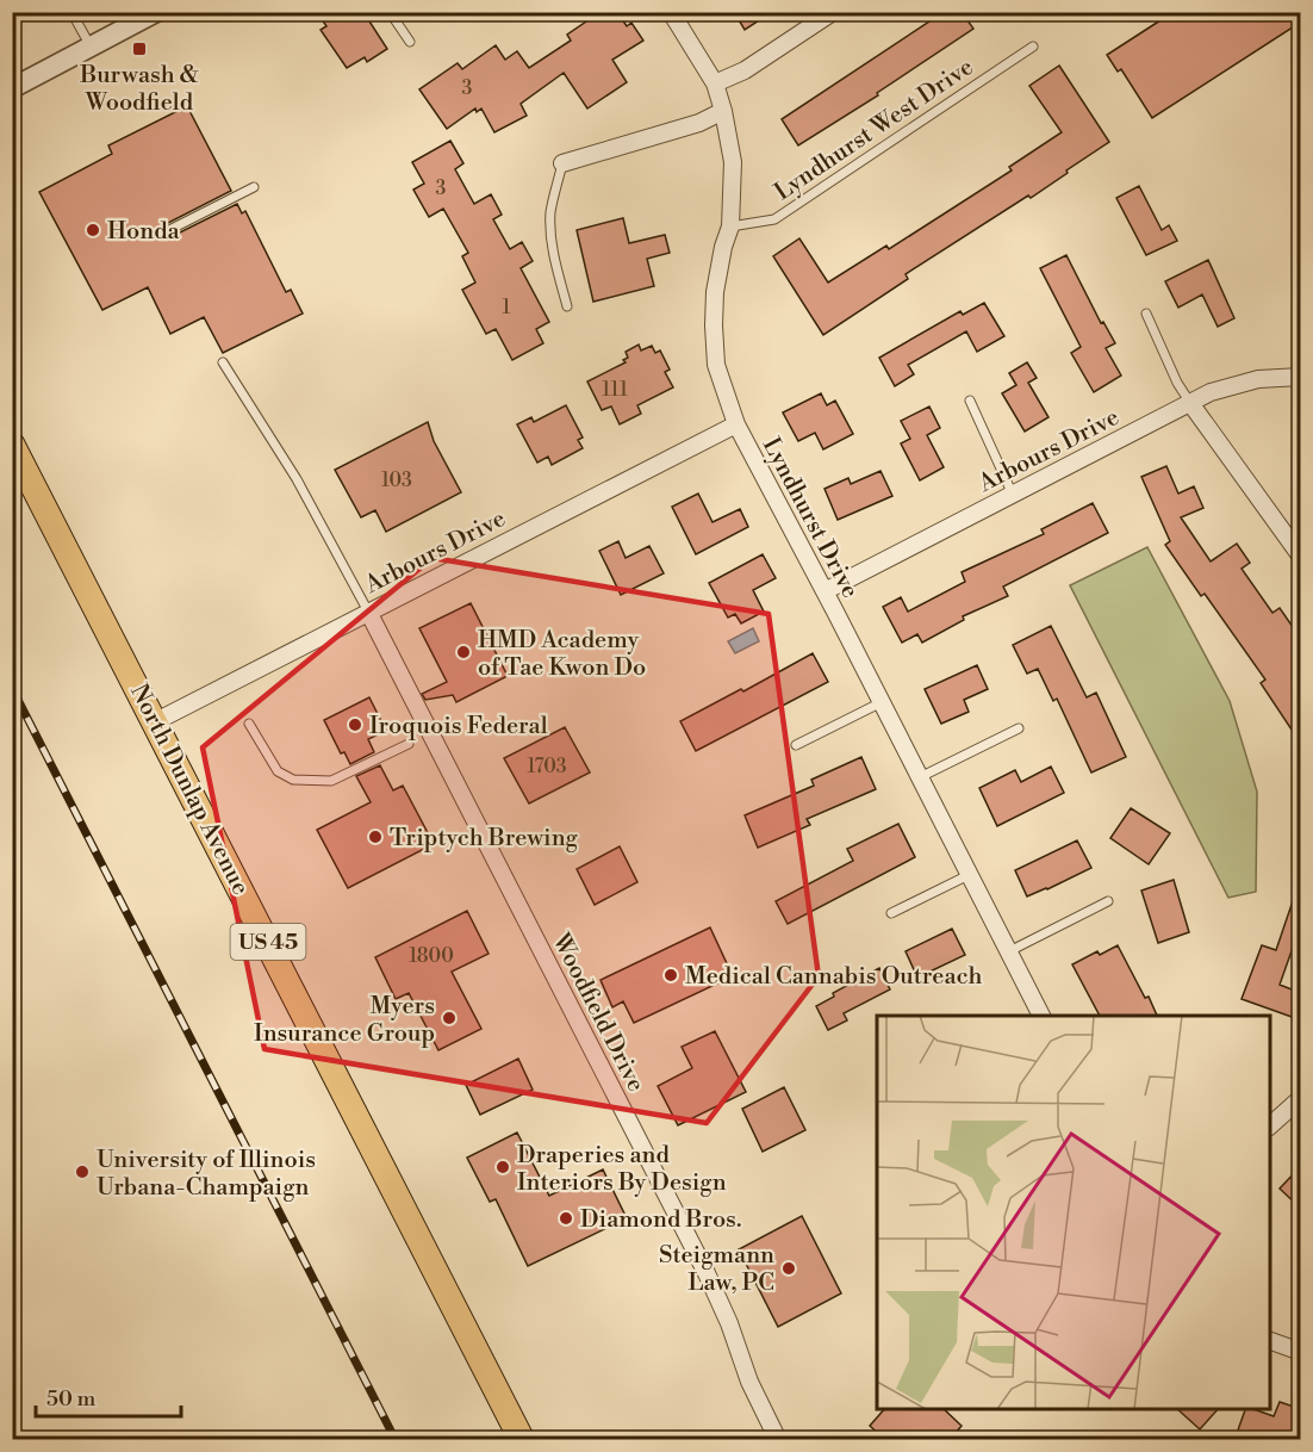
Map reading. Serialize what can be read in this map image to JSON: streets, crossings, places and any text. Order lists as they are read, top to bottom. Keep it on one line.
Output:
{"streets":{"main road":["North Dunlap Avenue","US 45"],"street":["Arbours Drive","Lyndhurst Drive","Woodfield Drive"],"lane":["Lyndhurst West Drive"]},"crossings":[["Lyndhurst West Drive","Lyndhurst Drive"],["Arbours Drive","Lyndhurst Drive"],["Arbours Drive","North Dunlap Avenue"],["Arbours Drive","Woodfield Drive"]],"places":{"transit":["Burwash & Woodfield"],"other":["Honda","HMD Academy of Tae Kwon Do","Iroquois Federal","Triptych Brewing","Medical Cannabis Outreach","Myers Insurance Group","Draperies and Interiors By Design","University of Illinois Urbana-Champaign","Diamond Bros.","Steigmann Law, PC"]},"house_numbers":["3","3","1","111","103","1703","1800"],"scale_bar":"50 m"}
